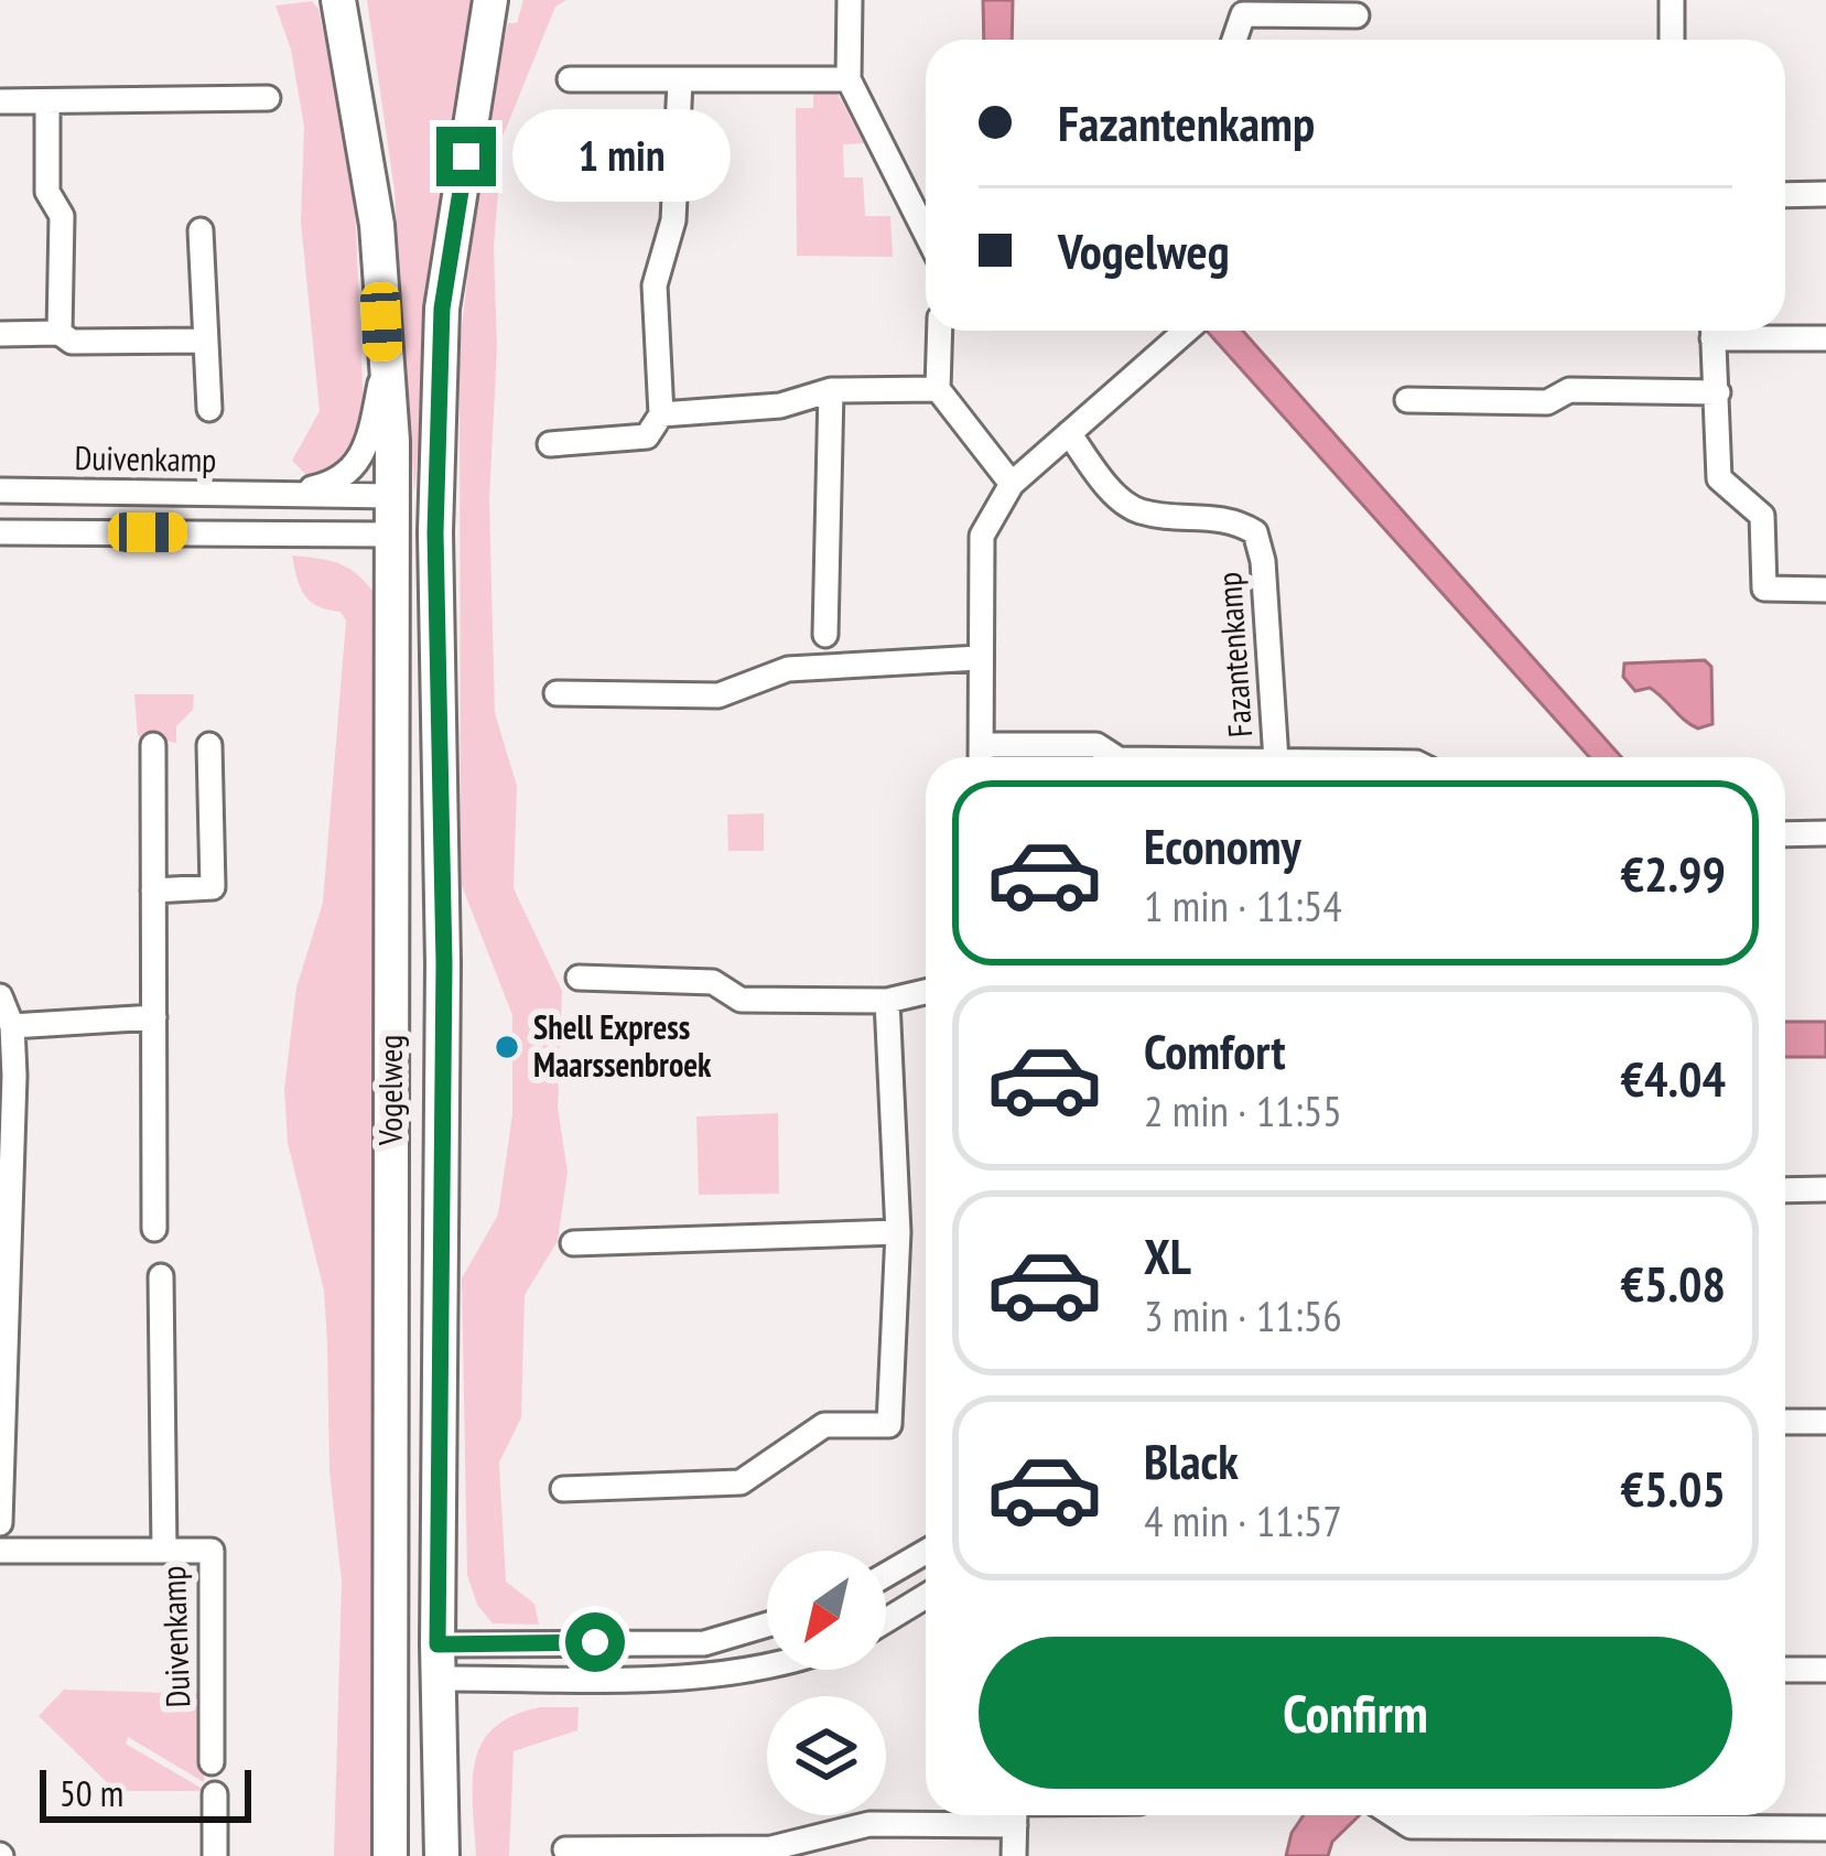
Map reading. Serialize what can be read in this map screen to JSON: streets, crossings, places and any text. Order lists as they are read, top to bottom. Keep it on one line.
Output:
{"streets":{"street":["Duivenkamp","Fazantenkamp","Vogelweg"]},"crossings":[["Duivenkamp","Vogelweg"]],"places":["Shell Express Maarssenbroek"],"scale_bar":"50 m","north":"bottom left","page":{"banner":["Fazantenkamp","Vogelweg"],"bubble":"1 min","list":[{"name":"Economy","note":"1 min · 11:54","value":"€2.99"},{"name":"Comfort","note":"2 min · 11:55","value":"€4.04"},{"name":"XL","note":"3 min · 11:56","value":"€5.08"},{"name":"Black","note":"4 min · 11:57","value":"€5.05"}],"buttons":"Confirm","scale":"50 m"}}
